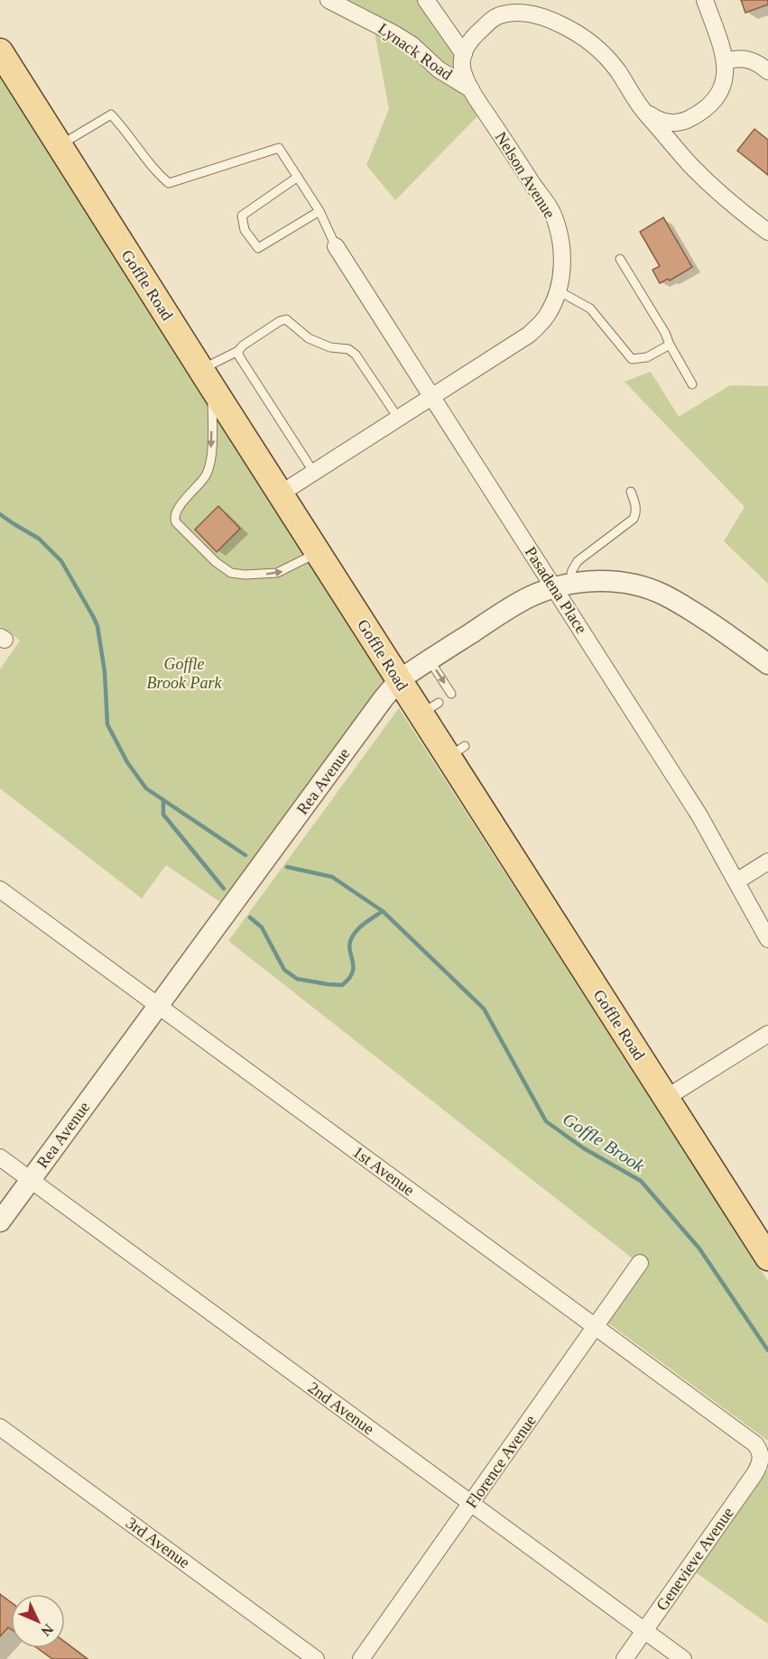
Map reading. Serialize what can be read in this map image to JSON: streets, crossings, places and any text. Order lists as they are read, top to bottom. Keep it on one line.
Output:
{"streets":{"main road":["Goffle Road"],"street":["Lynack Road","Nelson Avenue","Pasadena Place","Rea Avenue","1st Avenue","2nd Avenue","Florence Avenue","3rd Avenue","Genevieve Avenue"]},"crossings":[["Lynack Road","Nelson Avenue"],["Nelson Avenue","Goffle Road"],["Nelson Avenue","Pasadena Place"],["Goffle Road","Rea Avenue"],["Pasadena Place","Rea Avenue"],["Rea Avenue","1st Avenue"],["Rea Avenue","2nd Avenue"],["1st Avenue","Florence Avenue"],["1st Avenue","Genevieve Avenue"],["2nd Avenue","Florence Avenue"],["2nd Avenue","Genevieve Avenue"]],"water":["Goffle Brook"],"parks":["Goffle Brook Park"],"north":"bottom right"}
